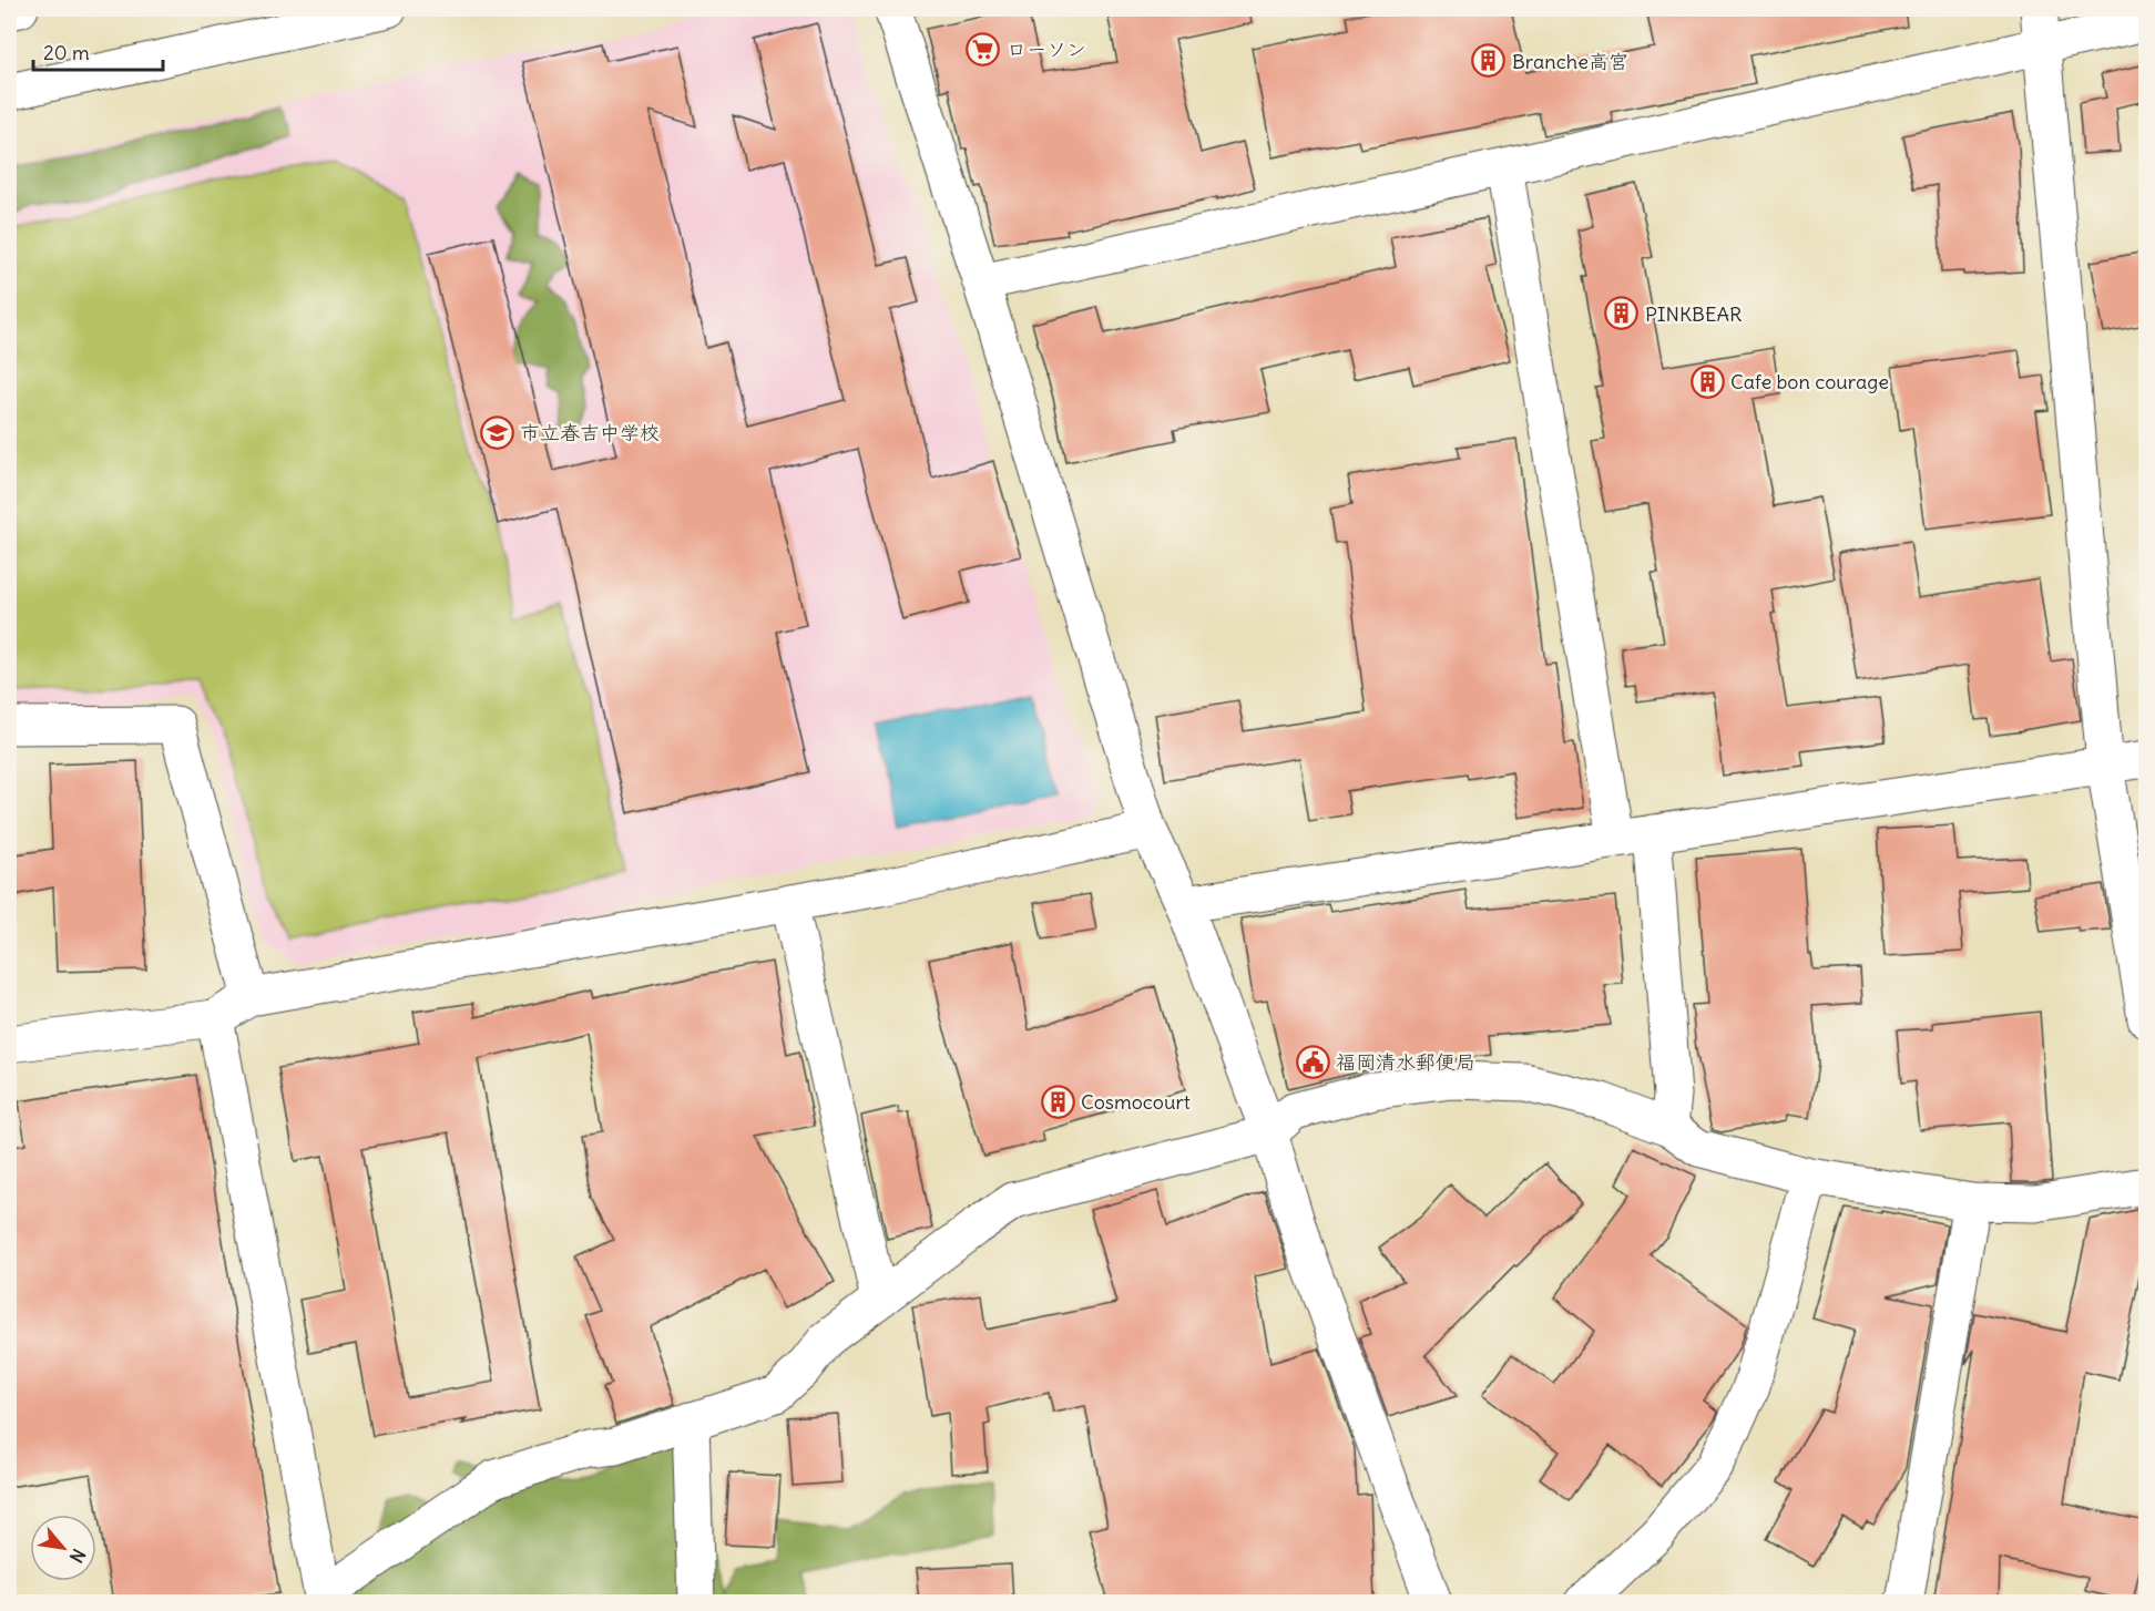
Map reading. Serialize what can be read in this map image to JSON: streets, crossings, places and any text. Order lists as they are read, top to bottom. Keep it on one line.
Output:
{"places":{"supermarket":["ローソン"],"building":["Branche高宮","PINKBEAR","Cafe bon courage","Cosmocourt"],"school or university":["市立春吉中学校"],"public building":["福岡清水郵便局"]},"scale_bar":"20 m","north":"bottom right"}
